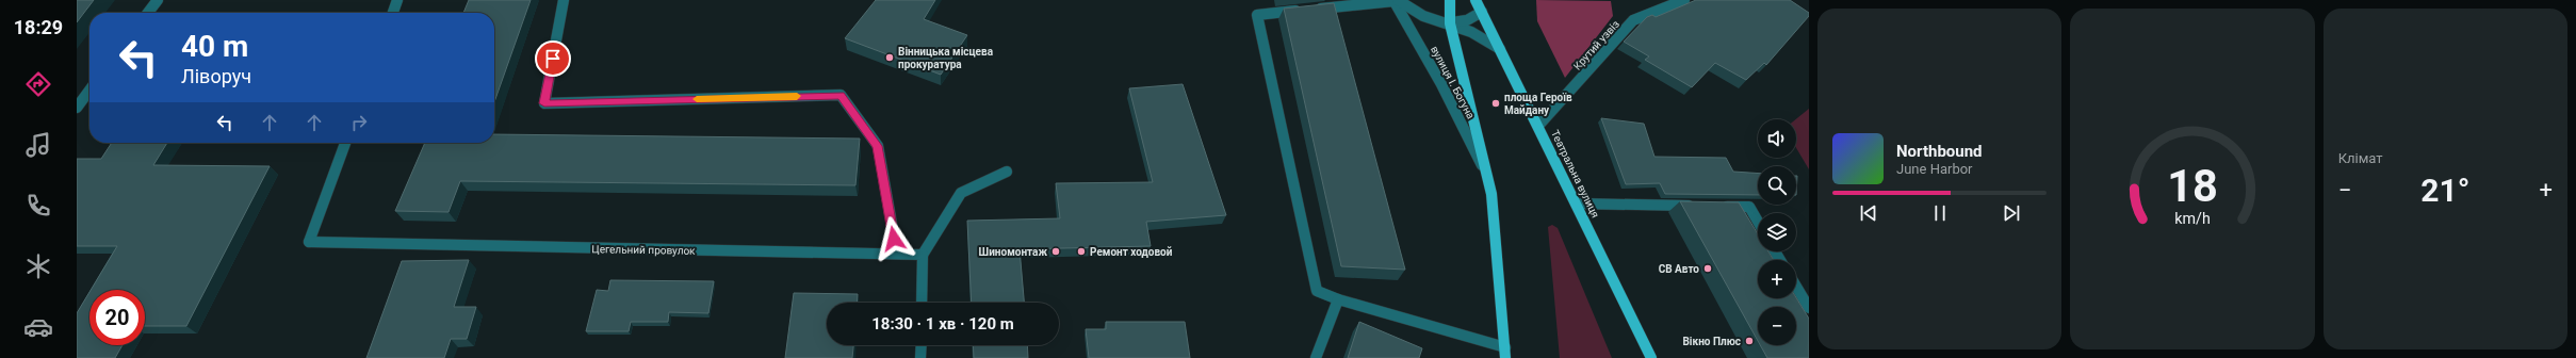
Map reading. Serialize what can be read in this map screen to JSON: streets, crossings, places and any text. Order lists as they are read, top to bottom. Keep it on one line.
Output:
{"streets":{"main road":["Театральна вулиця"],"street":["Крутий узвіз","вулиця І. Богуна","Цегельний провулок"]},"crossings":[["Крутий узвіз","Театральна вулиця"]],"places":["Вінницька місцева прокуратура","площа Героїв Майдану","Шиномонтаж","Ремонт ходовой","СВ Авто","Вікно Плюс"],"page":{"tabs":"18:29","tile":"Клімат","turn":["40 m","Ліворуч"],"map_buttons":["+","−"],"song":["Northbound","June Harbor"],"heat":["−","21°","+"],"limit":"20","trip":"18:30 · 1 хв · 120 m","gauge":["18","km/h"]}}
